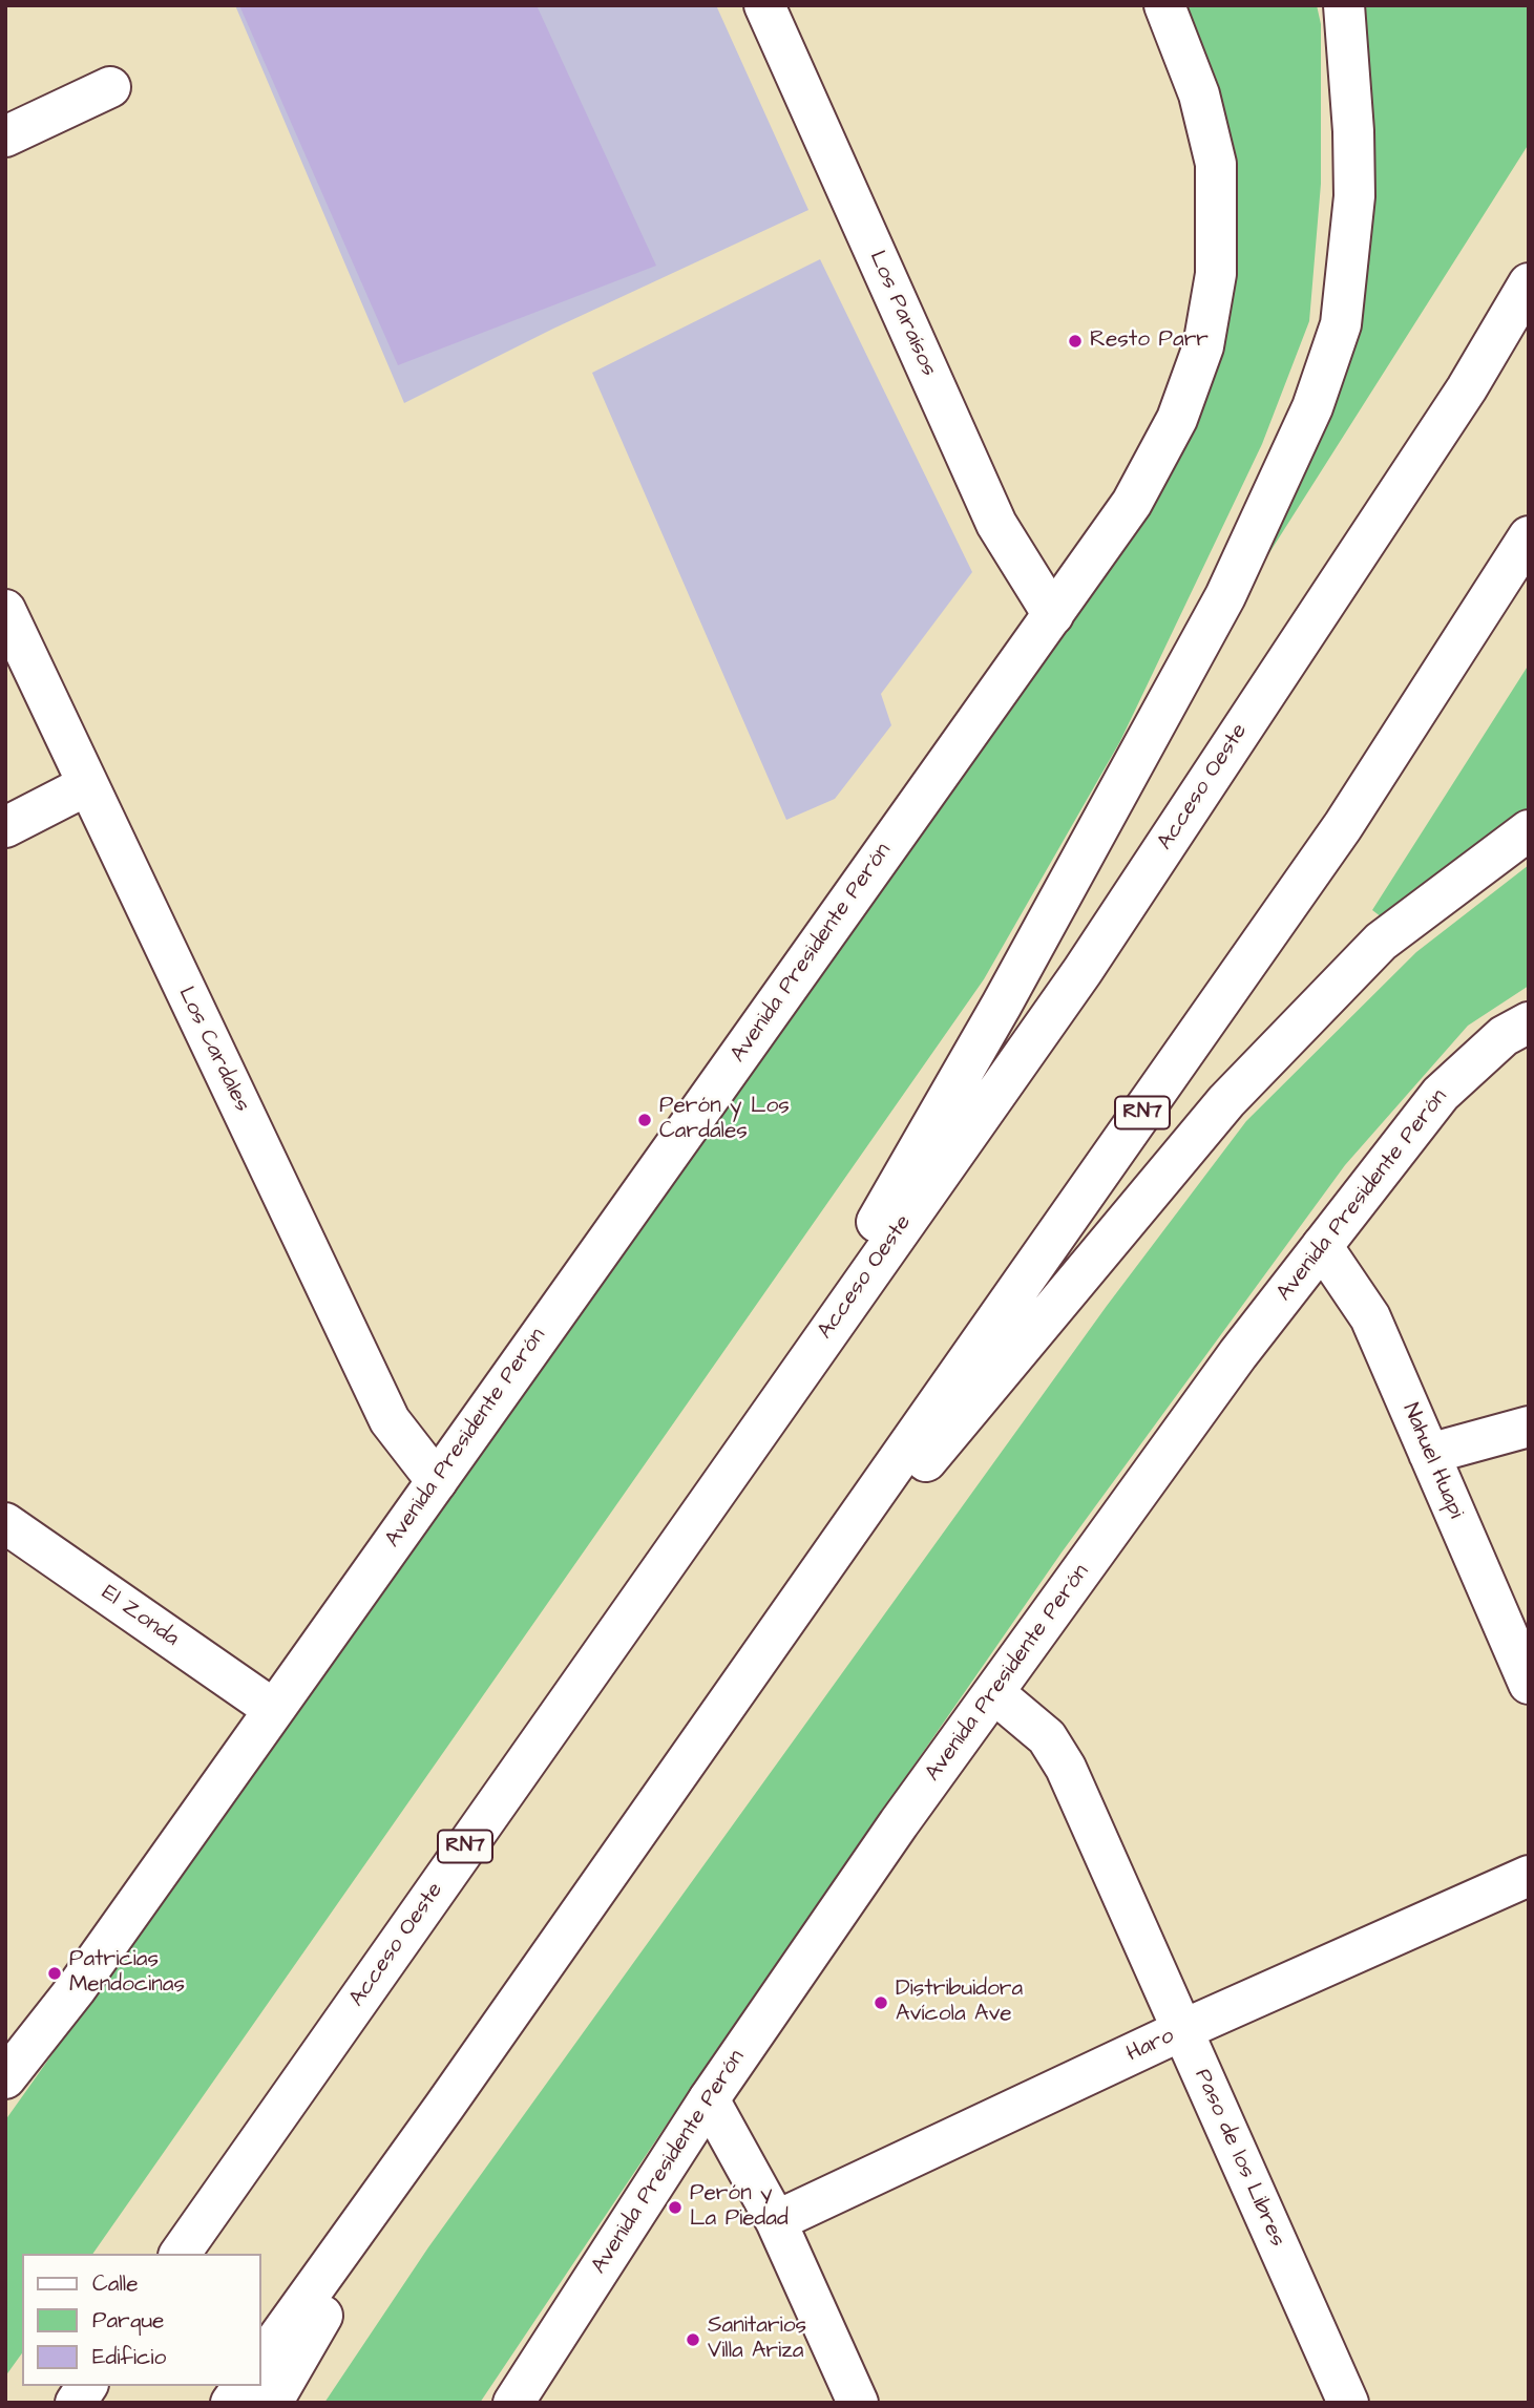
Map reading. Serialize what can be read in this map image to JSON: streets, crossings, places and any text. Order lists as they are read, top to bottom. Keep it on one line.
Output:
{"streets":{"main road":["Los Paraísos","Acceso Oeste","Avenida Presidente Perón","Los Cardales","RN7","Nahuel Huapi","El Zonda","Haro","Paso de los Libres"]},"crossings":[["Los Paraísos","Avenida Presidente Perón"],["Avenida Presidente Perón","Los Cardales"],["Avenida Presidente Perón","Nahuel Huapi"],["Avenida Presidente Perón","El Zonda"],["Avenida Presidente Perón","Paso de los Libres"],["Haro","Paso de los Libres"]],"places":["Resto Parr","Perón y Los Cardales","Patricias Mendocinas","Distribuidora Avícola Ave","Perón y La Piedad","Sanitarios Villa Ariza"],"legend":["Calle","Parque","Edificio"]}
